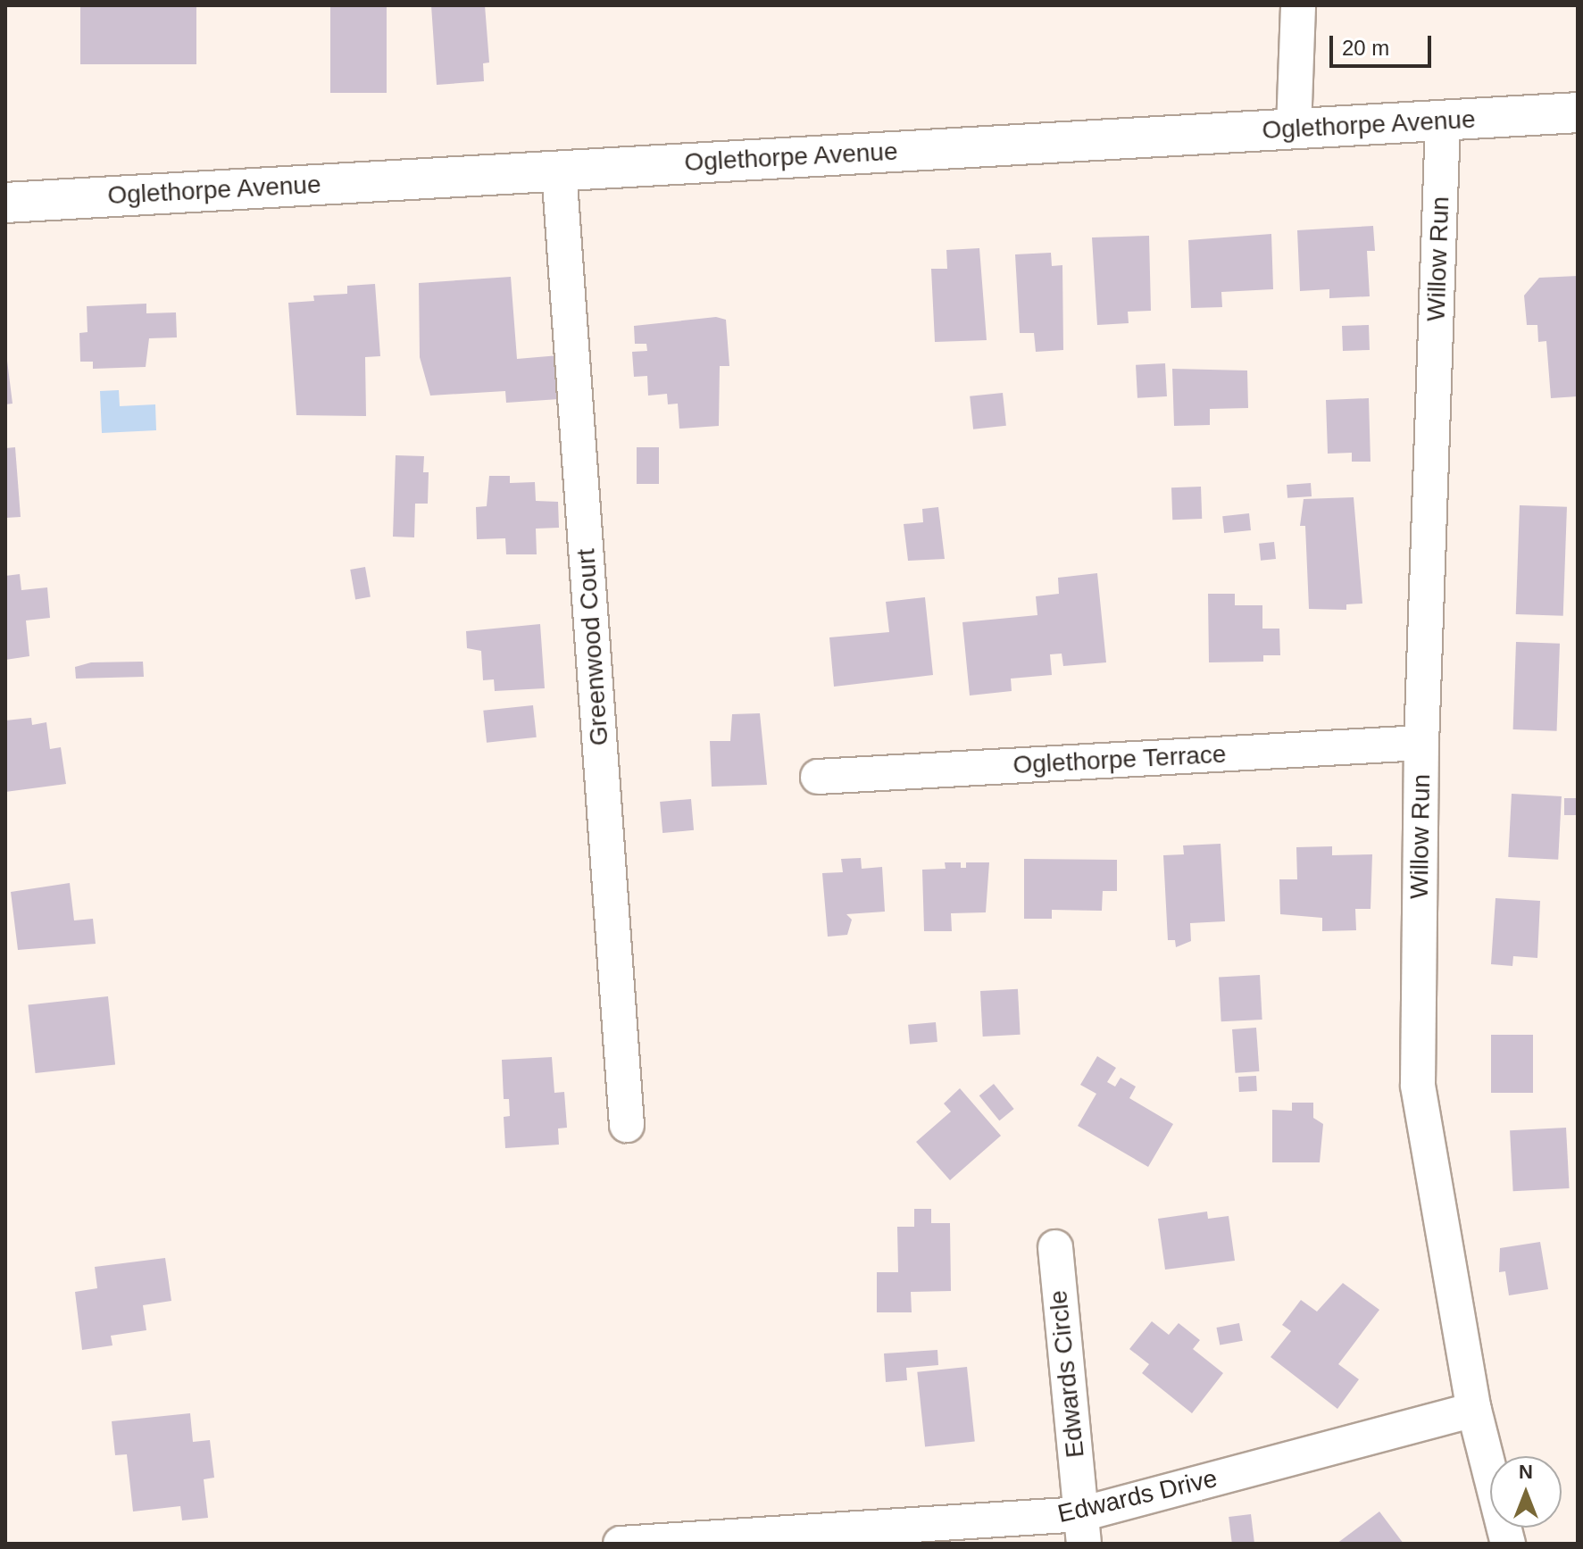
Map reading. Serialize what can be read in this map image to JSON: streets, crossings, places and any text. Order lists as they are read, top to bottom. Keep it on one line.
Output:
{"streets":{"main road":["Oglethorpe Avenue"],"street":["Willow Run","Greenwood Court","Oglethorpe Terrace","Edwards Circle","Edwards Drive"]},"crossings":[["Oglethorpe Avenue","Willow Run"],["Oglethorpe Avenue","Greenwood Court"],["Willow Run","Oglethorpe Terrace"],["Willow Run","Edwards Drive"],["Edwards Circle","Edwards Drive"]],"scale_bar":"20 m","north":"top"}
